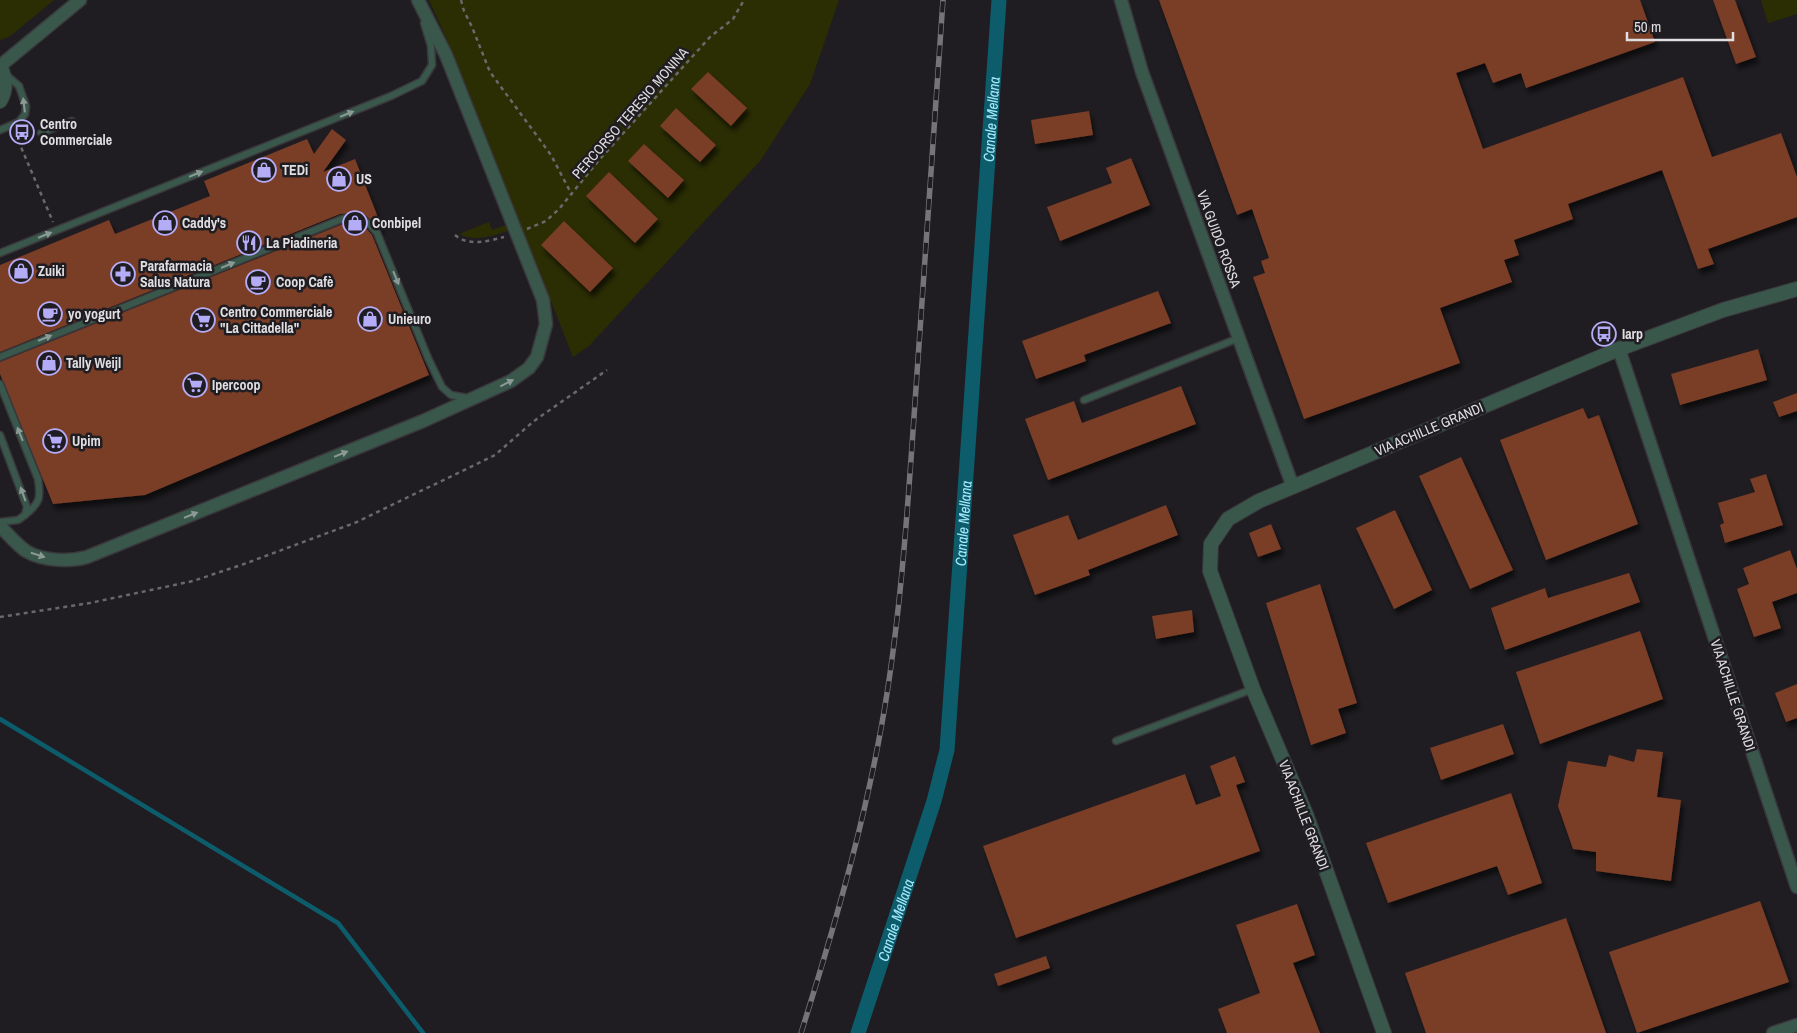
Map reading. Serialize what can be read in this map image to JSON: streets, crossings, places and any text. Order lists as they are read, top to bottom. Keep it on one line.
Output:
{"streets":{"street":["VIA GUIDO ROSSA","VIA ACHILLE GRANDI"],"path":["PERCORSO TERESIO MONINA"]},"crossings":[["VIA GUIDO ROSSA","VIA ACHILLE GRANDI"]],"water":["Canale Mellana"],"places":{"bus stop":["Centro Commerciale","Iarp"],"shop":["TEDi","US","Caddy's","Conbipel","Zuiki","Unieuro","Tally Weijl"],"restaurant":["La Piadineria"],"pharmacy":["Parafarmacia Salus Natura"],"cafe":["Coop Cafè","yo yogurt"],"supermarket":["Centro Commerciale \"La Cittadella\"","Ipercoop","Upim"]},"scale_bar":"50 m"}
